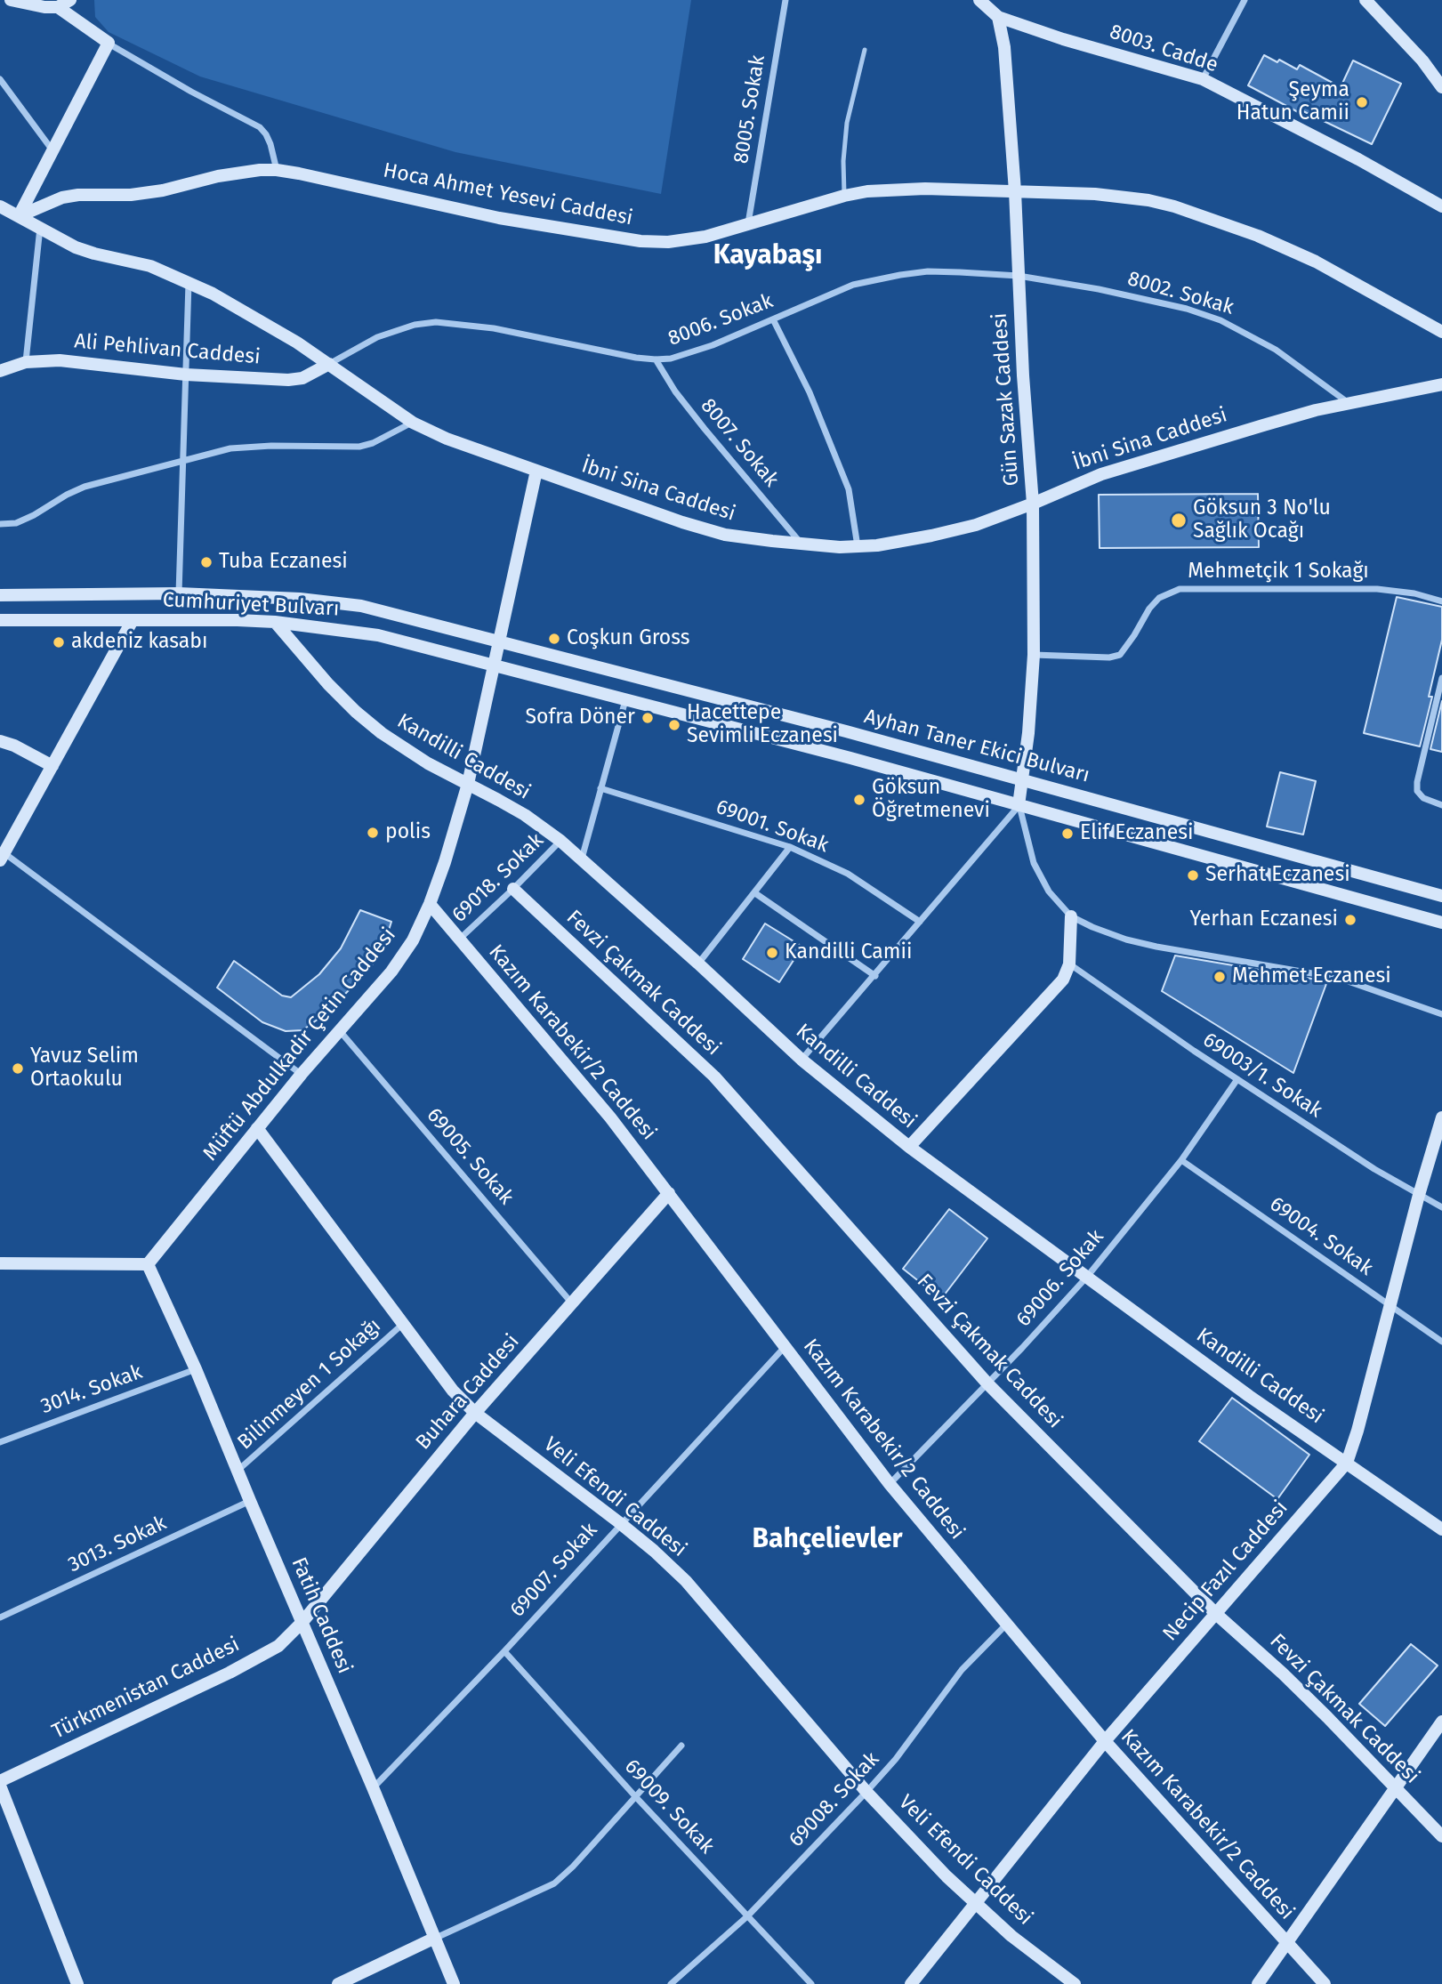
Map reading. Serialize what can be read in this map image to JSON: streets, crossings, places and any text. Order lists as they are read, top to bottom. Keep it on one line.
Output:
{"streets":{"street":["8003. Cadde","8005. Sokak","Hoca Ahmet Yesevi Caddesi","8002. Sokak","8006. Sokak","Ali Pehlivan Caddesi","Gün Sazak Caddesi","İbni Sina Caddesi","8007. Sokak","Mehmetçik 1 Sokağı","Cumhuriyet Bulvarı","Ayhan Taner Ekici Bulvarı","Kandilli Caddesi","69001. Sokak","69018. Sokak","Fevzi Çakmak Caddesi","Kazım Karabekir/2 Caddesi","Müftü Abdulkadir Çetin Caddesi","69003/1. Sokak","69005. Sokak","69004. Sokak","69006. Sokak","Bilinmeyen 1 Sokağı","3014. Sokak","Buhara Caddesi","Veli Efendi Caddesi","3013. Sokak","69007. Sokak","Necip Fazıl Caddesi","Fatih Caddesi","Türkmenistan Caddesi","69008. Sokak","69009. Sokak"]},"crossings":[["8003. Cadde","Gün Sazak Caddesi"],["8005. Sokak","Hoca Ahmet Yesevi Caddesi"],["Hoca Ahmet Yesevi Caddesi","Gün Sazak Caddesi"],["Hoca Ahmet Yesevi Caddesi","İbni Sina Caddesi"],["8002. Sokak","8006. Sokak"],["8002. Sokak","Gün Sazak Caddesi"],["8002. Sokak","İbni Sina Caddesi"],["8006. Sokak","Ali Pehlivan Caddesi"],["8006. Sokak","Gün Sazak Caddesi"],["8006. Sokak","İbni Sina Caddesi"],["8006. Sokak","8007. Sokak"],["Ali Pehlivan Caddesi","İbni Sina Caddesi"],["Gün Sazak Caddesi","İbni Sina Caddesi"],["Gün Sazak Caddesi","Mehmetçik 1 Sokağı"],["Gün Sazak Caddesi","Ayhan Taner Ekici Bulvarı"],["İbni Sina Caddesi","8007. Sokak"],["İbni Sina Caddesi","Müftü Abdulkadir Çetin Caddesi"],["Cumhuriyet Bulvarı","Ayhan Taner Ekici Bulvarı"],["Cumhuriyet Bulvarı","Kandilli Caddesi"],["Cumhuriyet Bulvarı","Müftü Abdulkadir Çetin Caddesi"],["Ayhan Taner Ekici Bulvarı","Müftü Abdulkadir Çetin Caddesi"],["Kandilli Caddesi","69018. Sokak"],["Kandilli Caddesi","Müftü Abdulkadir Çetin Caddesi"],["Kandilli Caddesi","69006. Sokak"],["Kandilli Caddesi","Necip Fazıl Caddesi"],["69018. Sokak","Fevzi Çakmak Caddesi"],["69018. Sokak","Kazım Karabekir/2 Caddesi"],["Fevzi Çakmak Caddesi","69006. Sokak"],["Fevzi Çakmak Caddesi","Necip Fazıl Caddesi"],["Kazım Karabekir/2 Caddesi","Müftü Abdulkadir Çetin Caddesi"],["Kazım Karabekir/2 Caddesi","69006. Sokak"],["Kazım Karabekir/2 Caddesi","Buhara Caddesi"],["Kazım Karabekir/2 Caddesi","69007. Sokak"],["Kazım Karabekir/2 Caddesi","Necip Fazıl Caddesi"],["Kazım Karabekir/2 Caddesi","69008. Sokak"],["Müftü Abdulkadir Çetin Caddesi","69005. Sokak"],["Müftü Abdulkadir Çetin Caddesi","Veli Efendi Caddesi"],["Müftü Abdulkadir Çetin Caddesi","Fatih Caddesi"],["69003/1. Sokak","69006. Sokak"],["69003/1. Sokak","Necip Fazıl Caddesi"],["69005. Sokak","Buhara Caddesi"],["69004. Sokak","69006. Sokak"],["69004. Sokak","Necip Fazıl Caddesi"],["Bilinmeyen 1 Sokağı","Veli Efendi Caddesi"],["Bilinmeyen 1 Sokağı","Fatih Caddesi"],["3014. Sokak","Fatih Caddesi"],["Buhara Caddesi","Veli Efendi Caddesi"],["Buhara Caddesi","Fatih Caddesi"],["Buhara Caddesi","Türkmenistan Caddesi"],["Veli Efendi Caddesi","69007. Sokak"],["Veli Efendi Caddesi","Necip Fazıl Caddesi"],["Veli Efendi Caddesi","69008. Sokak"],["3013. Sokak","Fatih Caddesi"],["69007. Sokak","Fatih Caddesi"],["69007. Sokak","69009. Sokak"],["Fatih Caddesi","Türkmenistan Caddesi"],["69008. Sokak","69009. Sokak"]],"districts":["Kayabaşı","Bahçelievler"],"places":["Şeyma Hatun Camii","Göksun 3 No'lu Sağlık Ocağı","Tuba Eczanesi","Coşkun Gross","akdeniz kasabı","Sofra Döner","Hacettepe Sevimli Eczanesi","Göksun Öğretmenevi","polis","Elif Eczanesi","Serhat Eczanesi","Yerhan Eczanesi","Kandilli Camii","Mehmet Eczanesi","Yavuz Selim Ortaokulu"]}
